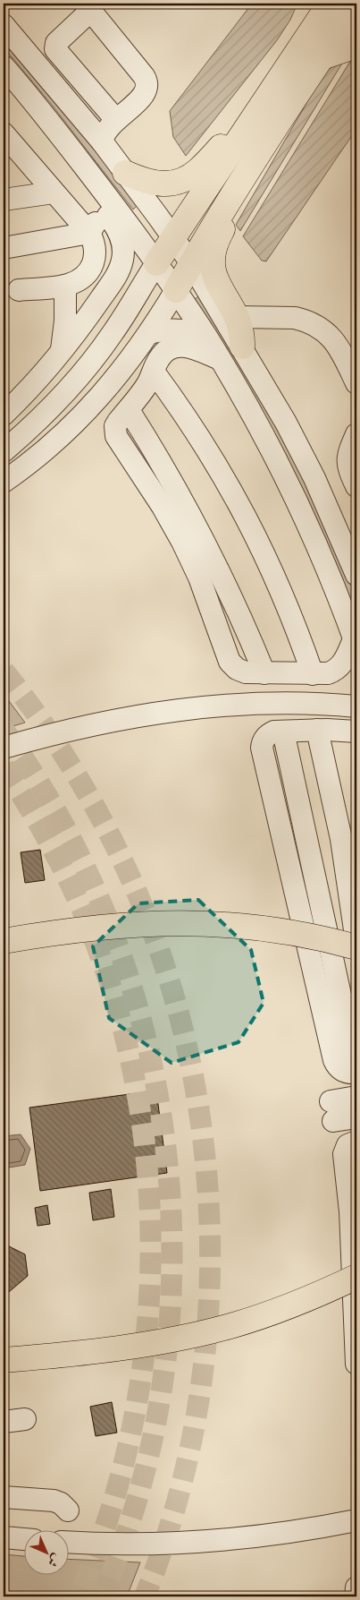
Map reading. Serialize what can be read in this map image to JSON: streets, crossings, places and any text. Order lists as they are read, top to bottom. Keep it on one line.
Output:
{"north":"bottom right"}
